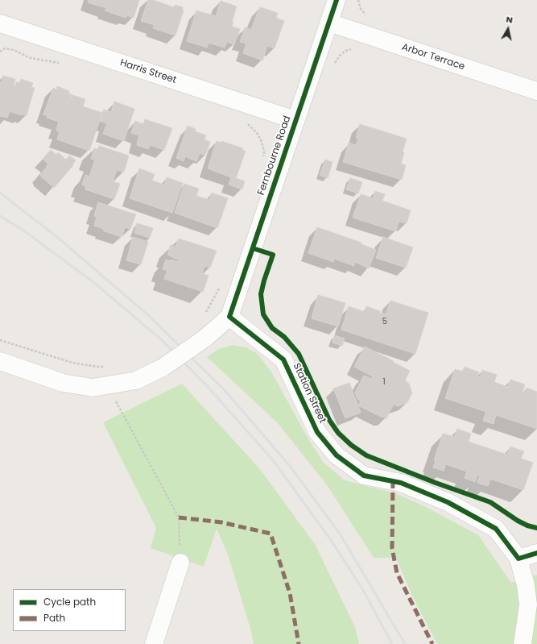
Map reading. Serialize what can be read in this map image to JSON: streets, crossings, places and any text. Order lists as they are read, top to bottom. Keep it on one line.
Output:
{"streets":{"street":["Arbor Terrace","Harris Street","Fernbourne Road","Station Street"]},"crossings":[["Arbor Terrace","Fernbourne Road"],["Harris Street","Fernbourne Road"],["Fernbourne Road","Station Street"]],"house_numbers":["5","1"],"legend":["Cycle path","Path"],"north":"top"}
